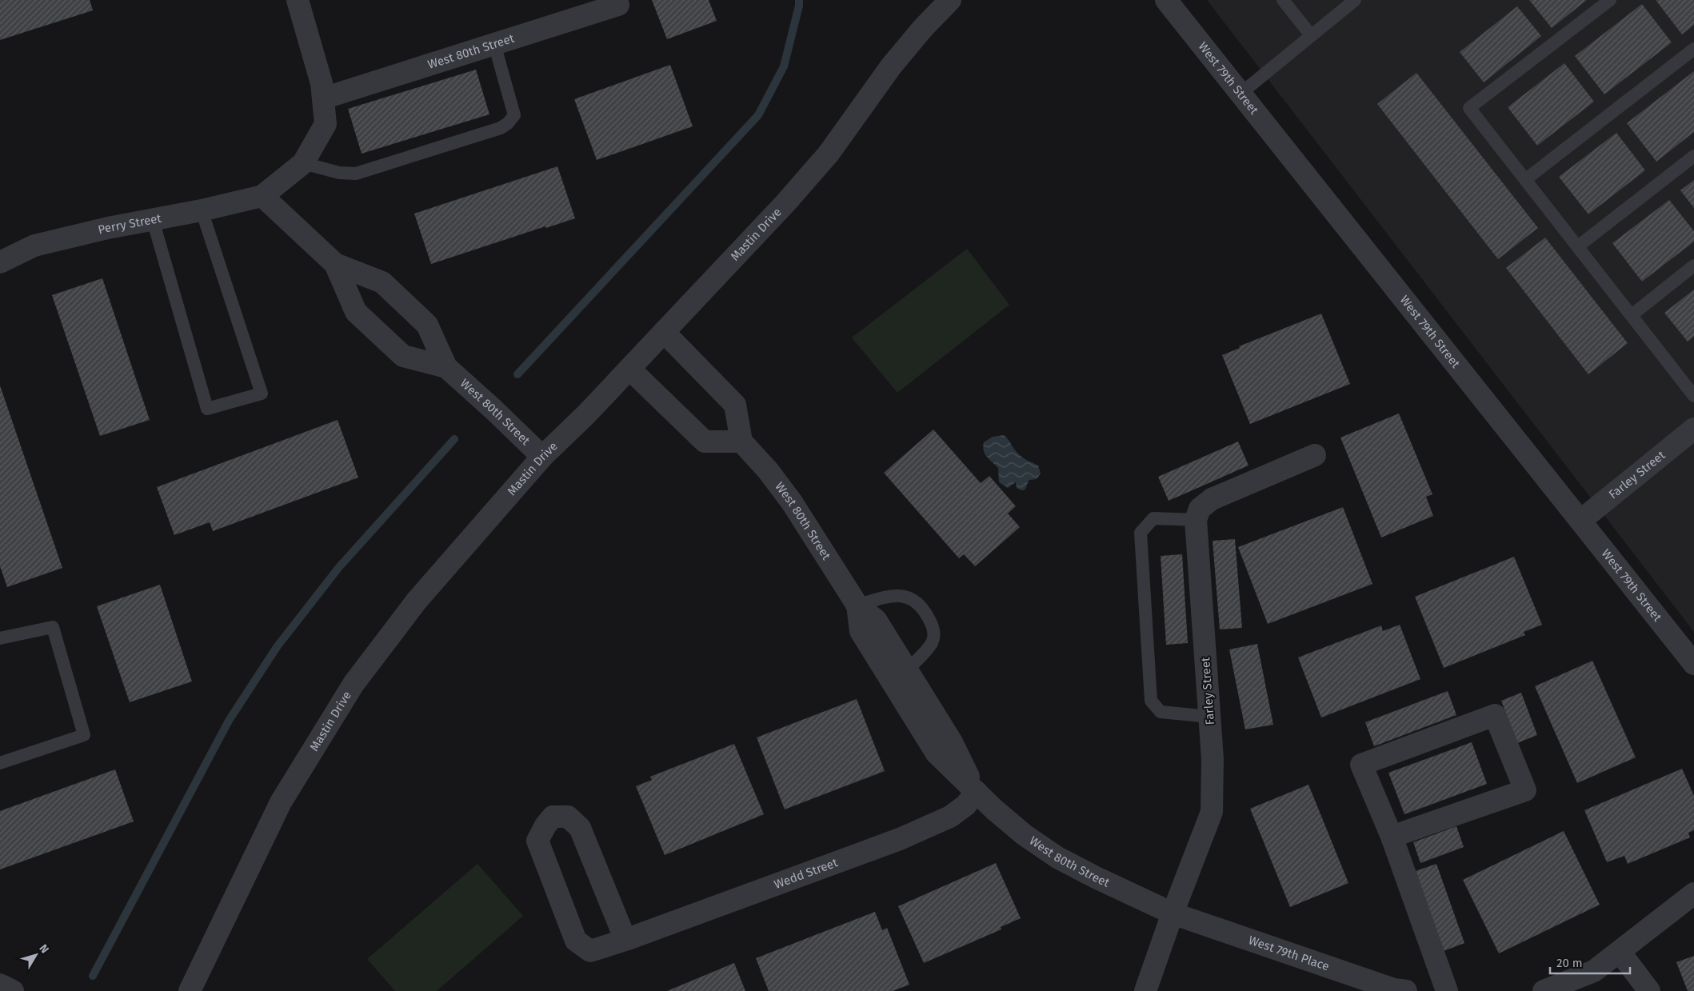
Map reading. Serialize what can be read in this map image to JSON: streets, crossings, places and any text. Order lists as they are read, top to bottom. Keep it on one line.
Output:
{"streets":{"street":["West 80th Street","West 79th Street","Perry Street","Mastin Drive","Farley Street","Wedd Street","West 79th Place"]},"crossings":[["West 80th Street","Perry Street"],["West 80th Street","Mastin Drive"],["West 80th Street","Farley Street"],["West 80th Street","Wedd Street"],["West 80th Street","West 79th Place"],["West 79th Street","Farley Street"],["Farley Street","West 79th Place"]],"scale_bar":"20 m","north":"top right"}
